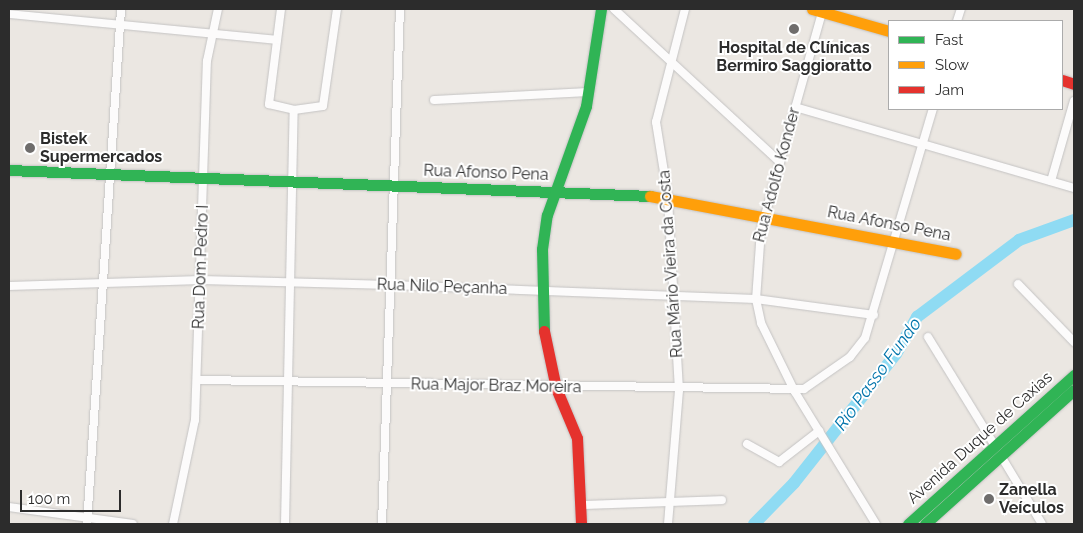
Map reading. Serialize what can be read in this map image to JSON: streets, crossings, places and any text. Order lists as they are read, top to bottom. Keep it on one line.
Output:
{"streets":{"street":["Rua Afonso Pena","Rua Adolfo Konder","Rua Mário Vieira da Costa","Rua Dom Pedro I","Rua Nilo Peçanha","Rua Major Braz Moreira","Avenida Duque de Caxias"]},"crossings":[["Rua Afonso Pena","Rua Adolfo Konder"],["Rua Afonso Pena","Rua Mário Vieira da Costa"],["Rua Afonso Pena","Rua Dom Pedro I"],["Rua Adolfo Konder","Rua Nilo Peçanha"],["Rua Adolfo Konder","Rua Major Braz Moreira"],["Rua Mário Vieira da Costa","Rua Nilo Peçanha"],["Rua Mário Vieira da Costa","Rua Major Braz Moreira"],["Rua Dom Pedro I","Rua Nilo Peçanha"],["Rua Dom Pedro I","Rua Major Braz Moreira"]],"water":["Rio Passo Fundo"],"places":["Hospital de Clínicas Bermiro Saggioratto","Bistek Supermercados","Zanella Veículos"],"legend":["Fast","Slow","Jam"],"scale_bar":"100 m"}
